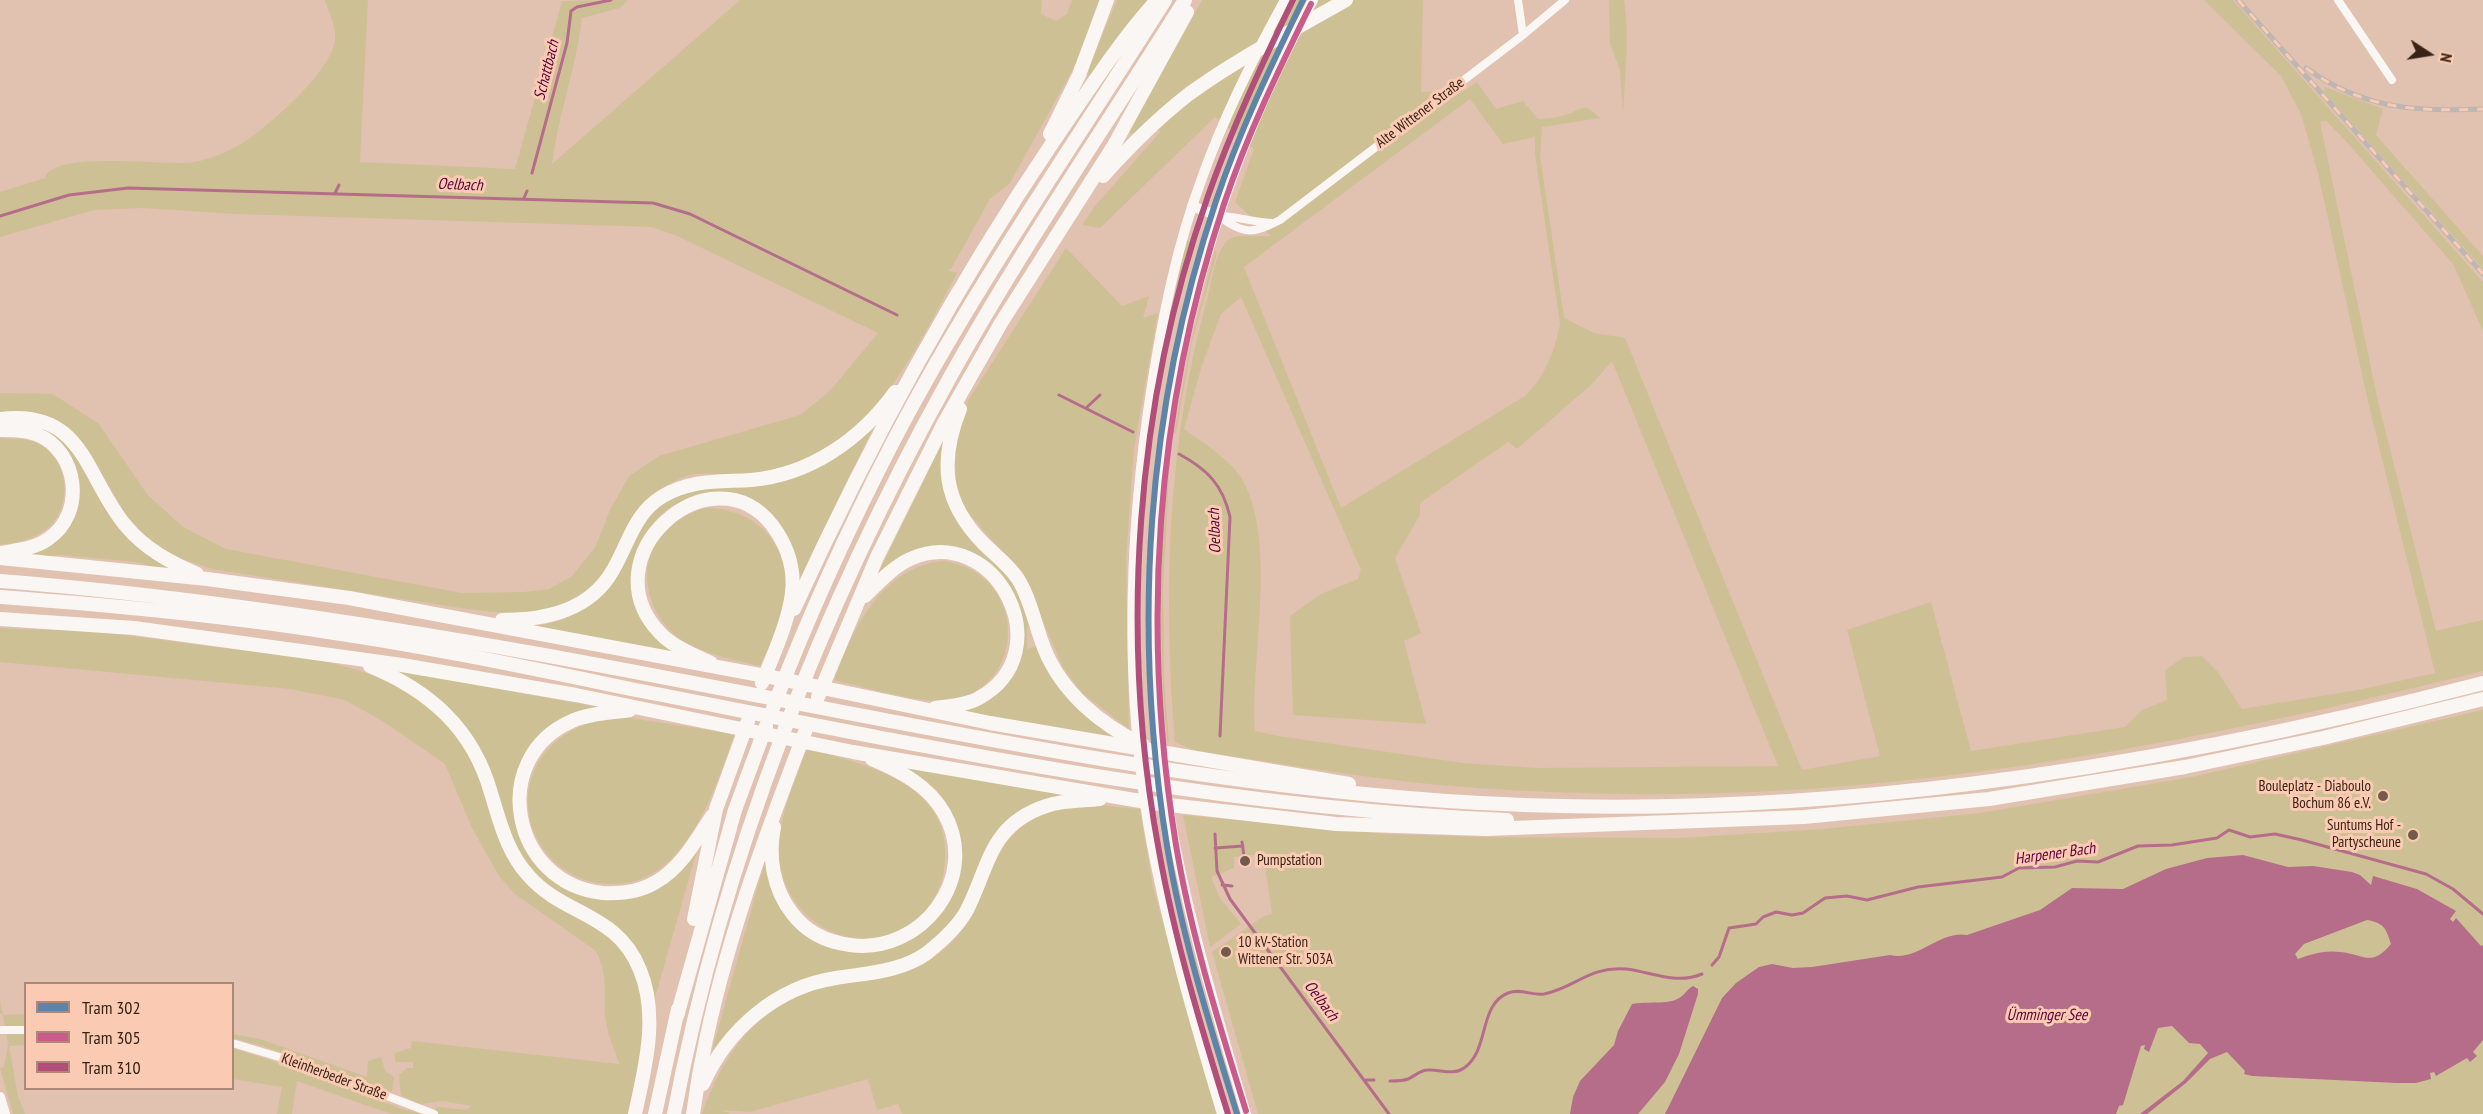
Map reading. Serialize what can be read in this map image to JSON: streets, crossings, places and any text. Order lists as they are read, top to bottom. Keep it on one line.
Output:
{"streets":{"street":["Alte Wittener Straße","Kleinherbeder Straße"]},"water":["Schattbach","Oelbach","Harpener Bach","Ümminger See"],"places":["Bouleplatz - Diaboulo Bochum 86 e.V.","Suntums Hof - Partyscheune","Pumpstation","10 kV-Station Wittener Str. 503A"],"lines":["tram line 302","tram line 310","tram line 305"],"legend":["Tram 302","Tram 305","Tram 310"],"north":"right"}
